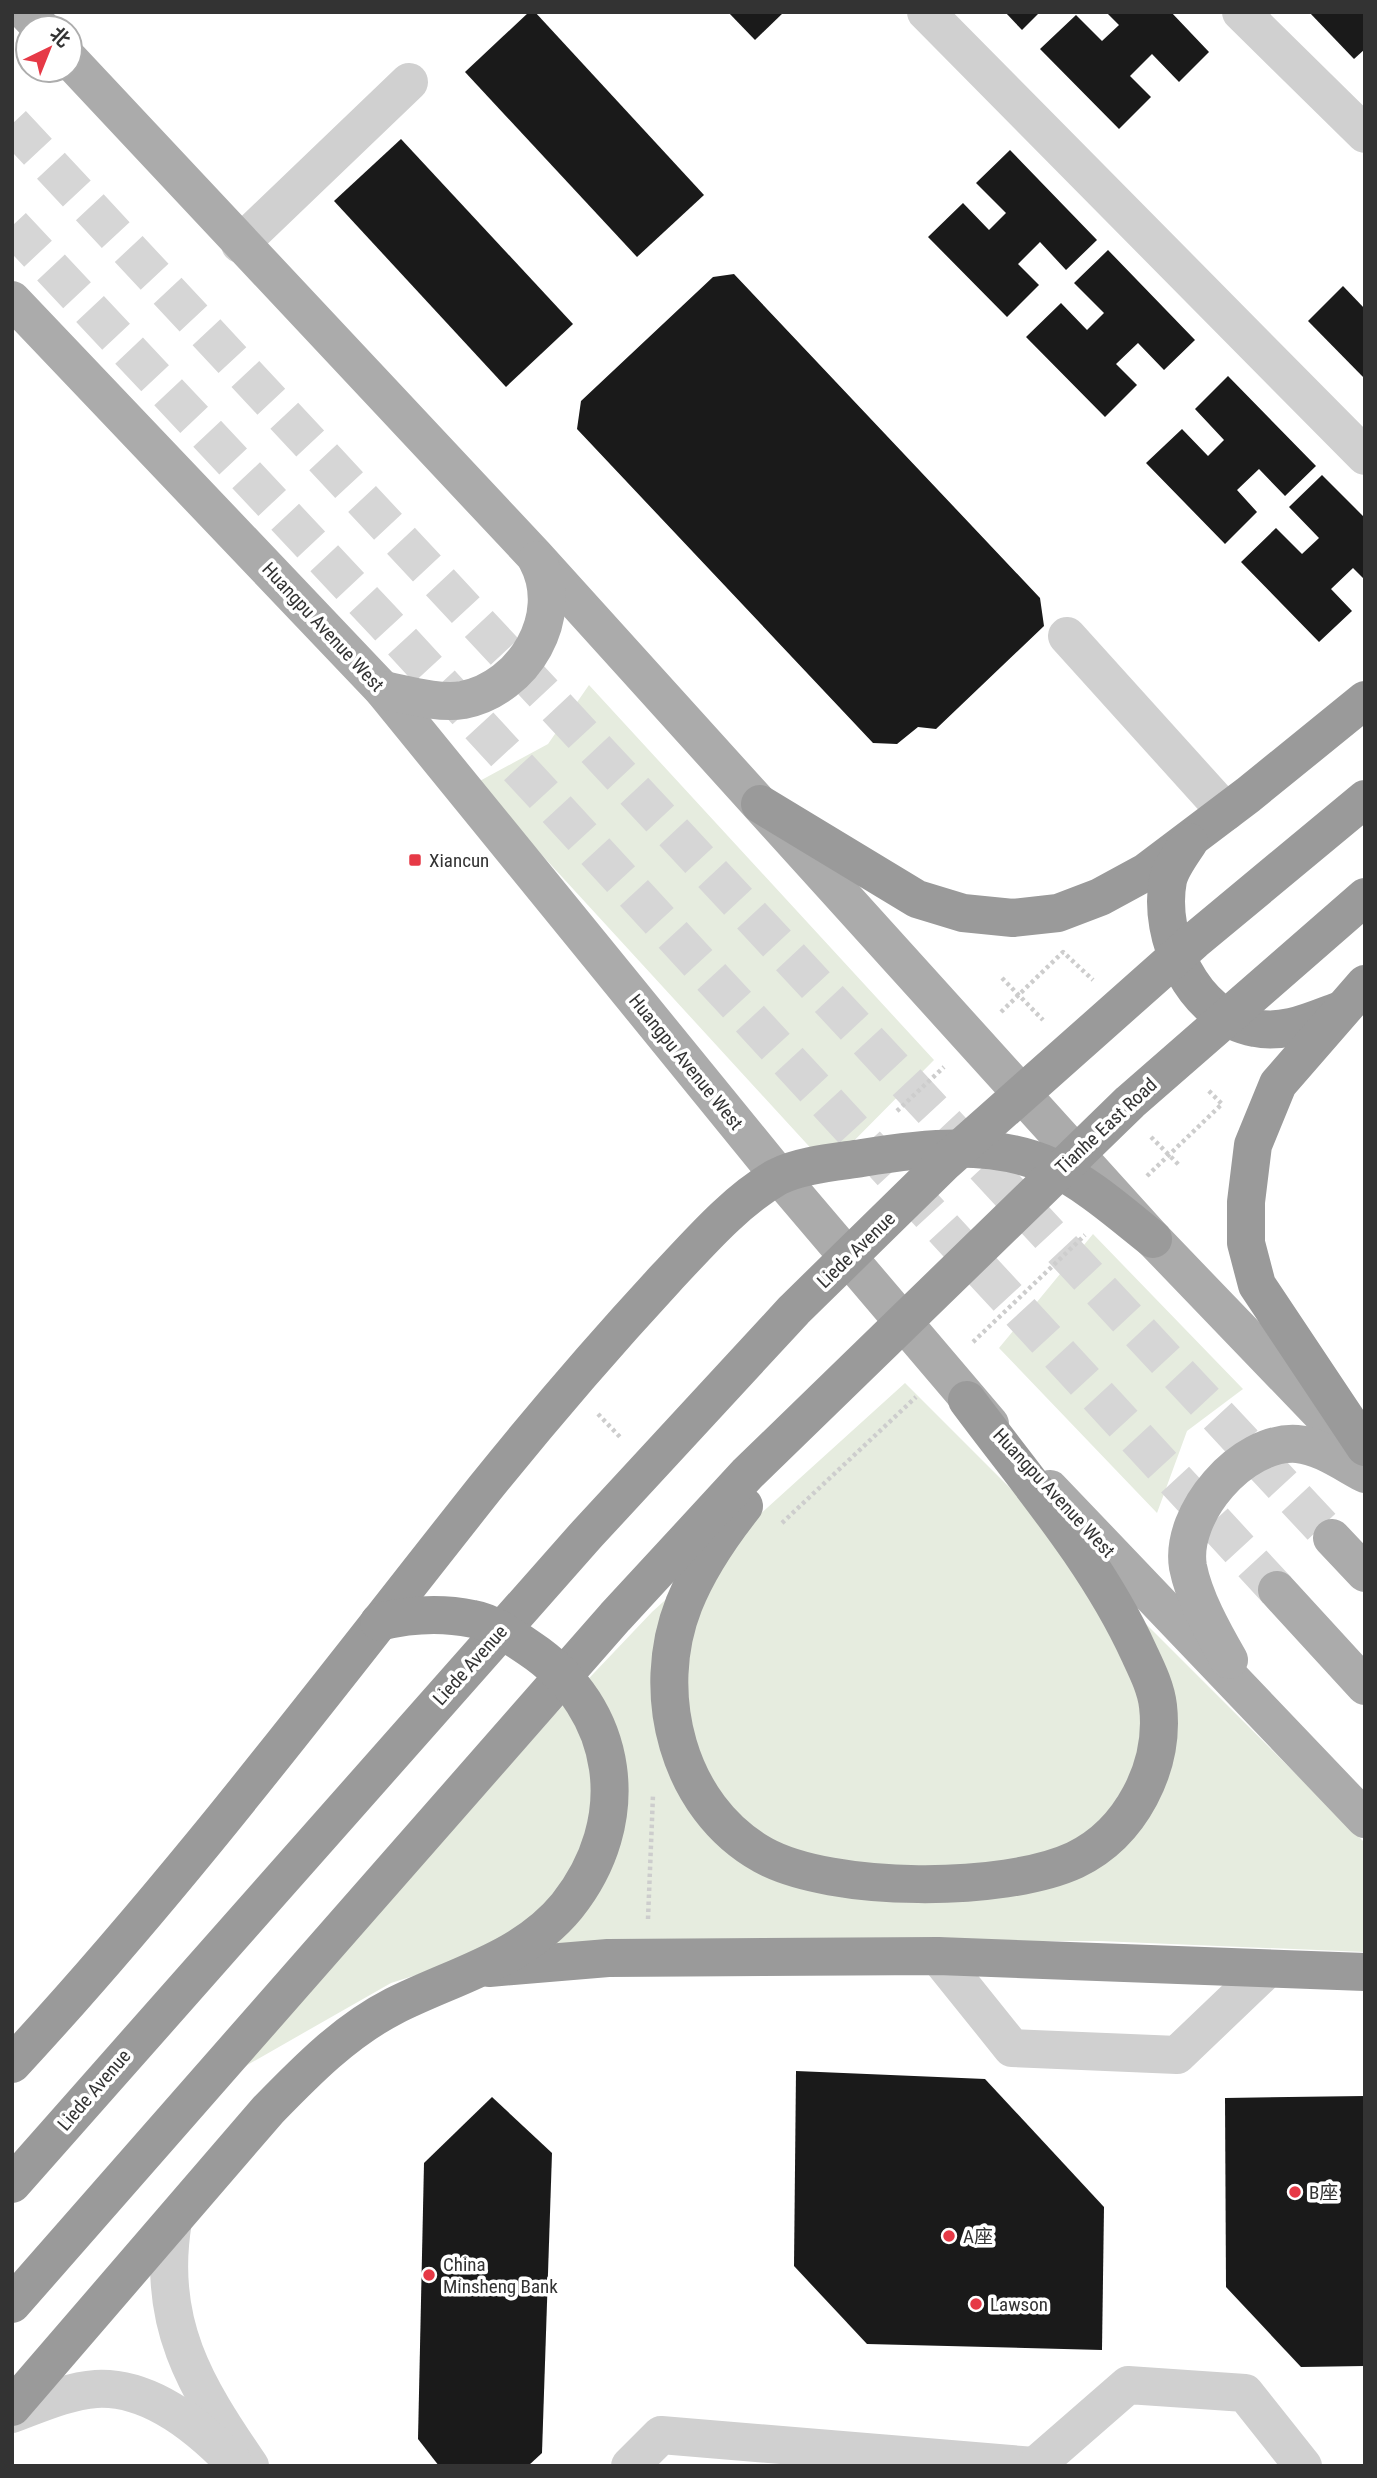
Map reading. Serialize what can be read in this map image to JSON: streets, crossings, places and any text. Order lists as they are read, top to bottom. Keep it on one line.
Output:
{"streets":{"highway":["Tianhe East Road","Liede Avenue"],"main road":["Huangpu Avenue West"]},"places":{"transit":["Xiancun"],"other":["B座","A座","China Minsheng Bank","Lawson"]},"north":"top right"}
